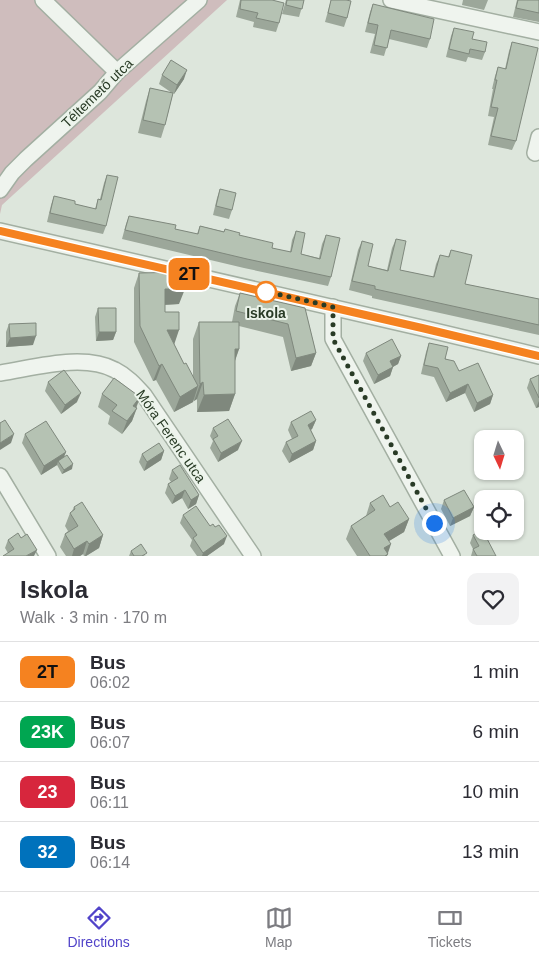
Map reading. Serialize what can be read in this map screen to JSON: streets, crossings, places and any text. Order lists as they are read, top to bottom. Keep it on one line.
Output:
{"streets":{"street":["Téltemető utca","Móra Ferenc utca"]},"places":["Iskola"],"lines":["bus line 2T"],"north":"bottom","page":{"on_map":"2T","heading":["Iskola","Walk · 3 min · 170 m"],"list":[{"mark":"2T","name":"Bus","note":"06:02","value":"1 min"},{"mark":"23K","name":"Bus","note":"06:07","value":"6 min"},{"mark":"23","name":"Bus","note":"06:11","value":"10 min"},{"mark":"32","name":"Bus","note":"06:14","value":"13 min"}],"tabs":["Directions","Map","Tickets"]}}
